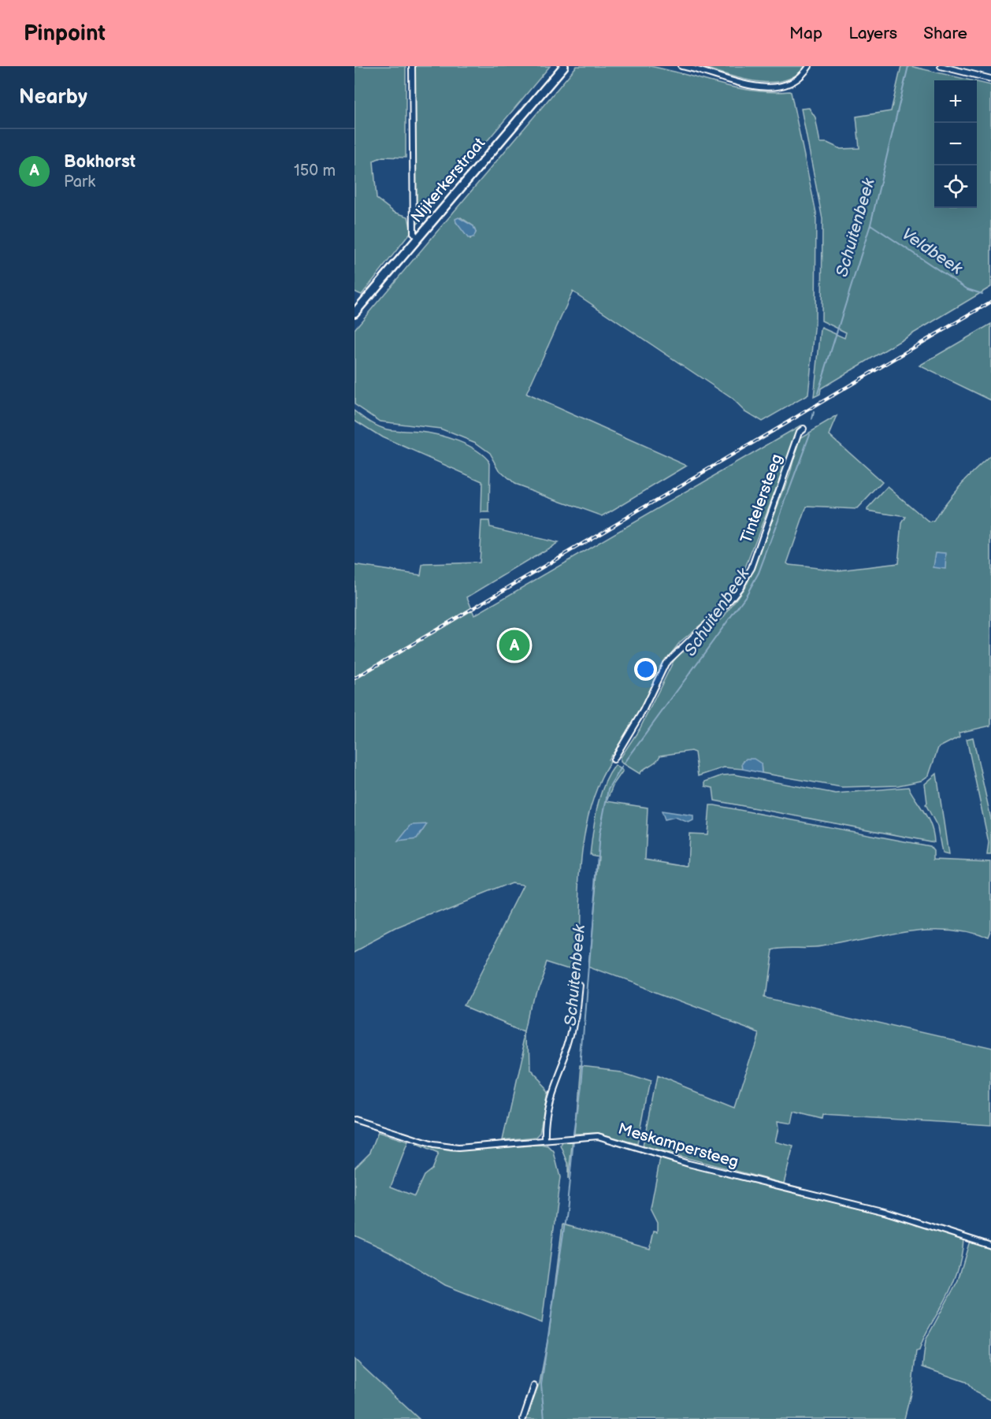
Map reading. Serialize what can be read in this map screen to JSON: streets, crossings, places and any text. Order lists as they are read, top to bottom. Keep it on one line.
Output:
{"streets":{"main road":["Nijkerkerstraat"],"street":["Tintelersteeg","Meskampersteeg"]},"water":["Schuitenbeek","Veldbeek"],"page":{"header":"Pinpoint","nav":["Map","Layers","Share"],"heading":"Nearby","map_buttons":["+","−"],"list":[{"mark":"A","name":"Bokhorst","note":"Park","value":"150 m"}],"pins":"A"}}
